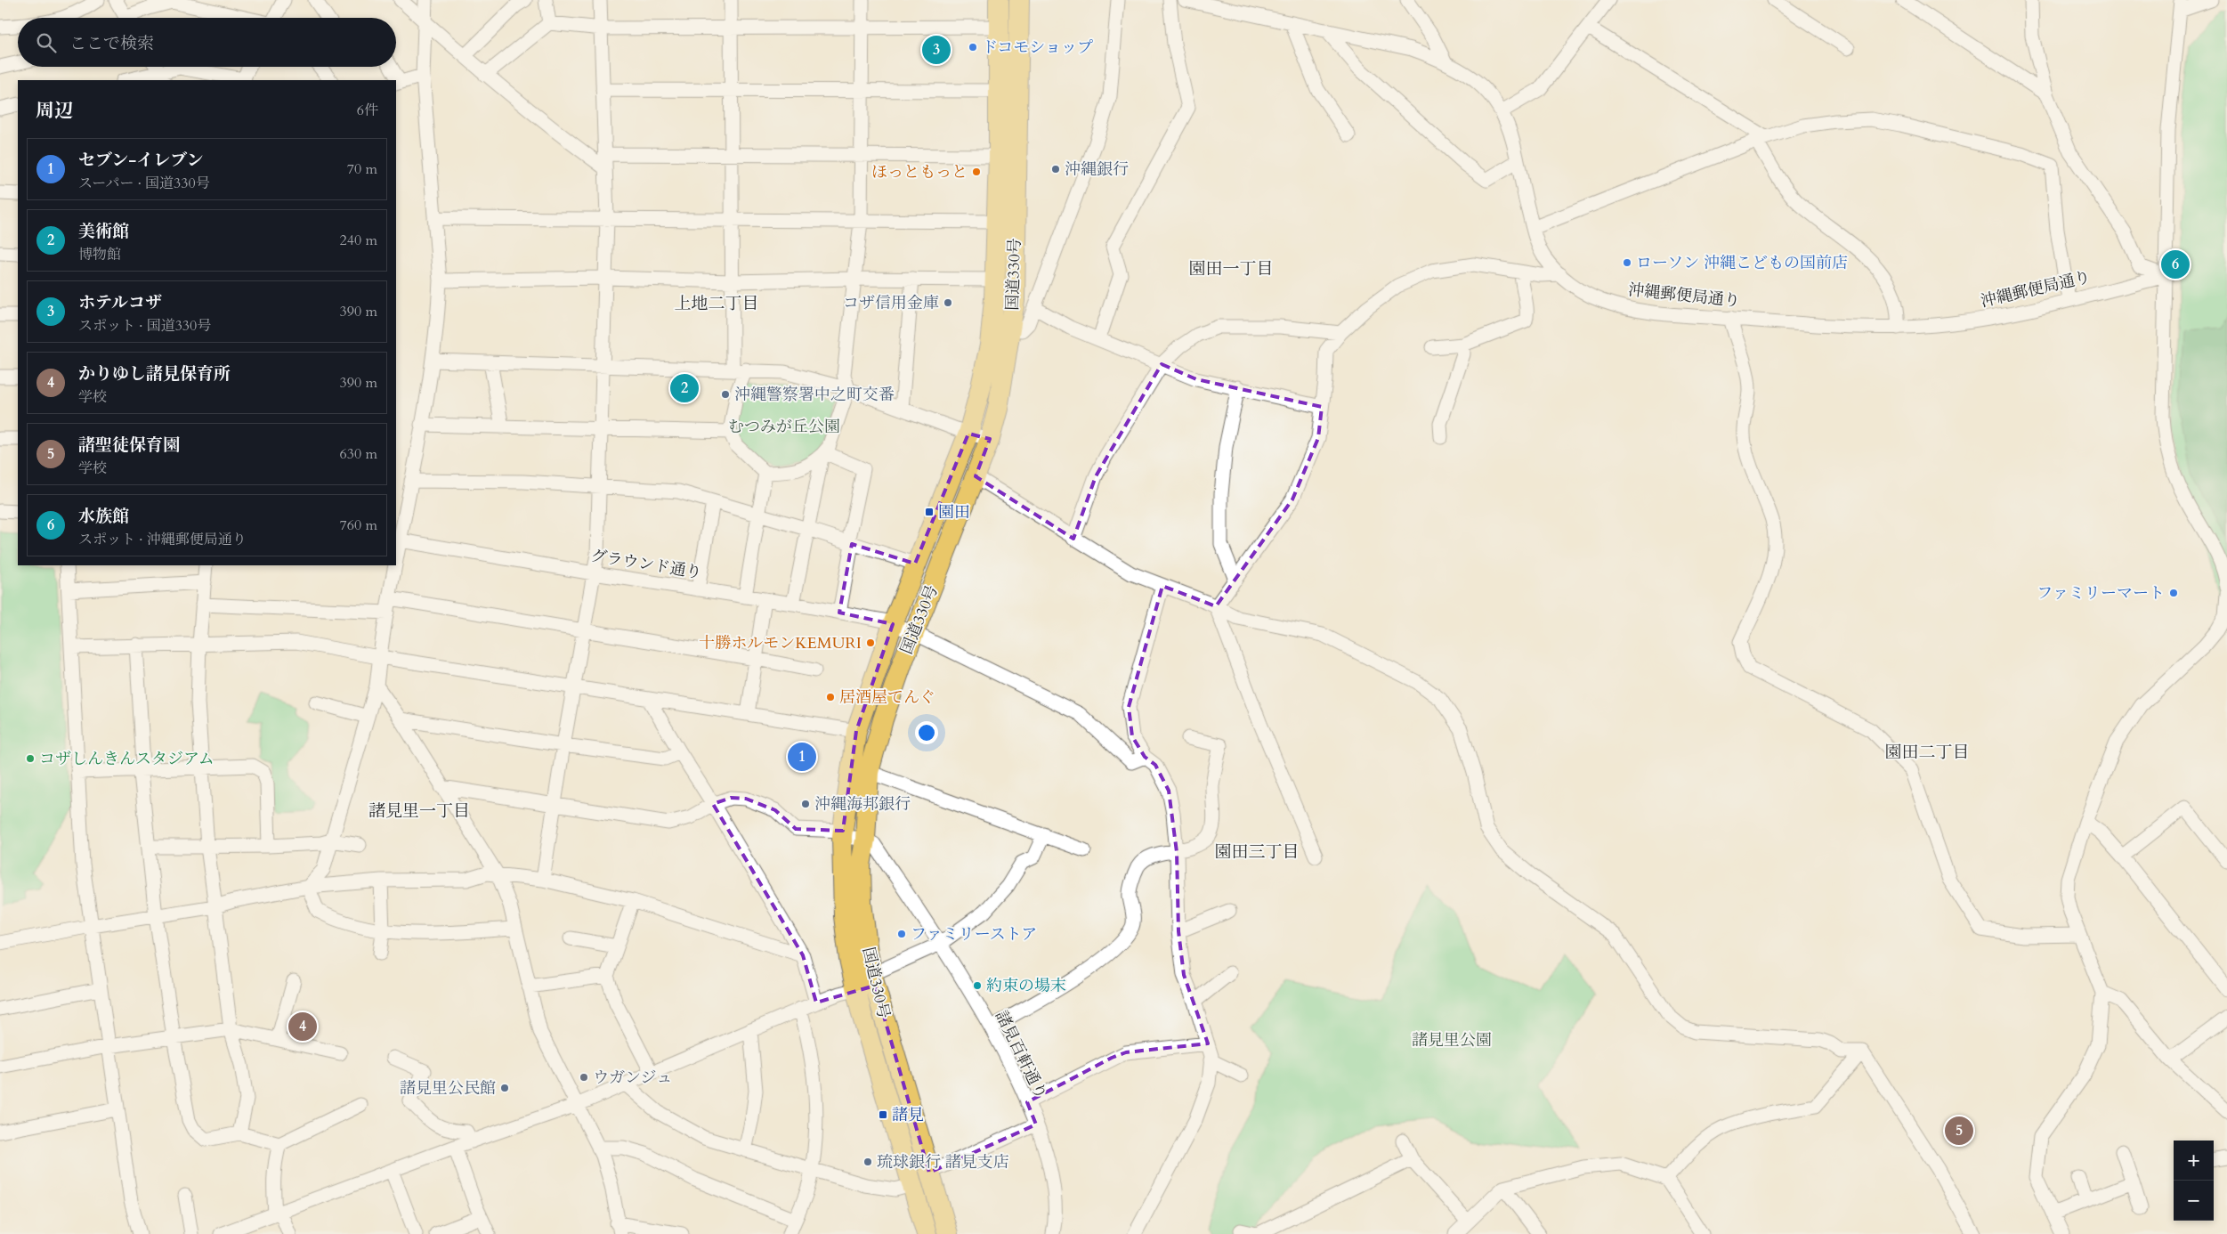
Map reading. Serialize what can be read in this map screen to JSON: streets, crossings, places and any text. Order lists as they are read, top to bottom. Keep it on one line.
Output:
{"streets":{"highway":["国道330号"],"street":["沖縄郵便局通り","グラウンド通り","諸見百軒通り"]},"crossings":[["国道330号","グラウンド通り"],["国道330号","諸見百軒通り"]],"districts":["園田一丁目","上地二丁目","園田二丁目","諸見里一丁目","園田三丁目"],"parks":["むつみが丘公園","諸見里公園"],"places":{"other":["ドコモショップ","沖縄銀行","ほっともっと","ローソン 沖縄こどもの国前店","コザ信用金庫","沖縄警察署中之町交番","ファミリーマート","十勝ホルモンKEMURI","居酒屋てんぐ","コザしんきんスタジアム","沖縄海邦銀行","ファミリーストア","約束の場末","ウガンジュ","諸見里公民館","琉球銀行 諸見支店"],"transit":["園田","諸見"]},"page":{"search":"ここで検索","pins":["3","6","2","1","4","5"],"heading":["周辺","6件"],"list":[{"mark":"1","name":"セブン-イレブン","note":"スーパー · 国道330号","value":"70 m"},{"mark":"2","name":"美術館","note":"博物館","value":"240 m"},{"mark":"3","name":"ホテルコザ","note":"スポット · 国道330号","value":"390 m"},{"mark":"4","name":"かりゆし諸見保育所","note":"学校","value":"390 m"},{"mark":"5","name":"諸聖徒保育園","note":"学校","value":"630 m"},{"mark":"6","name":"水族館","note":"スポット · 沖縄郵便局通り","value":"760 m"}],"map_buttons":["+","−"]}}
